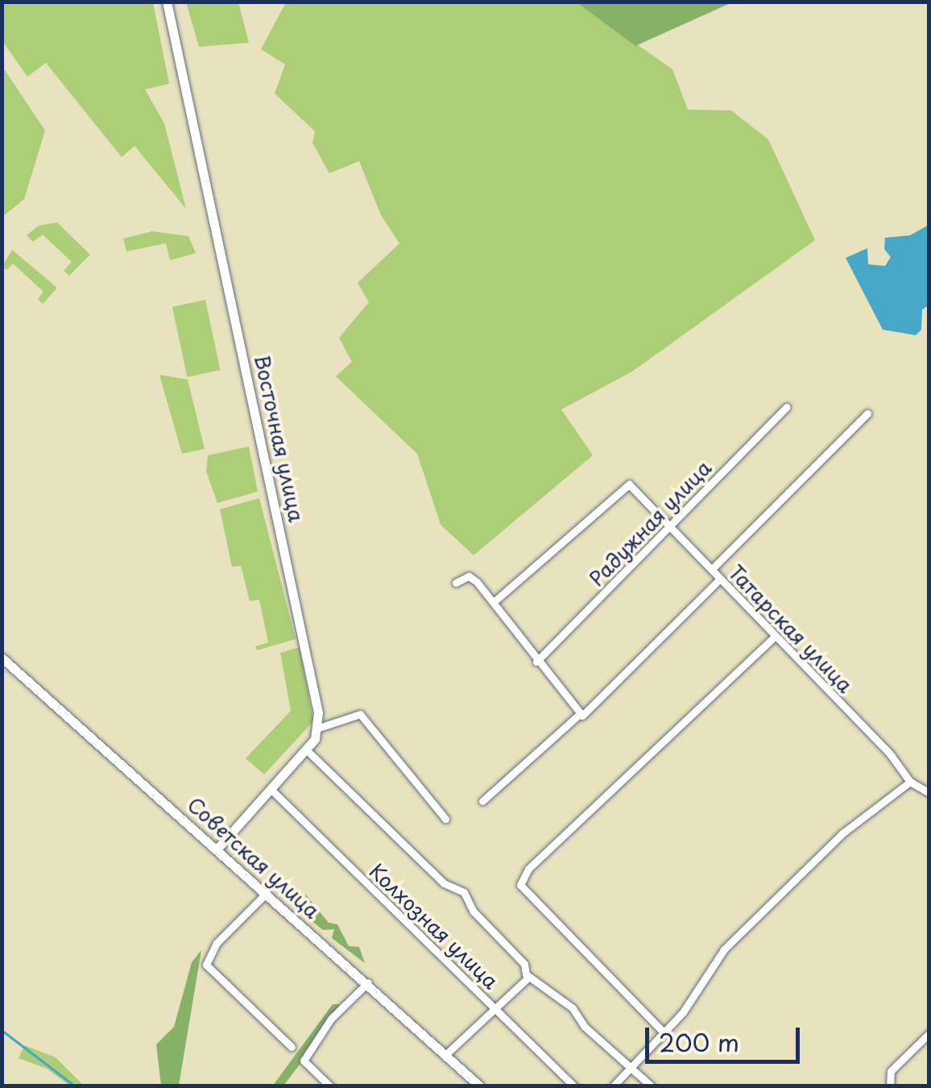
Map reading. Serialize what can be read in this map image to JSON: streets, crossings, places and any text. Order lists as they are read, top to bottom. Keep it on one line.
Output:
{"streets":{"main road":["Восточная улица","Советская улица"],"street":["Радужная улица","Татарская улица","Колхозная улица"]},"crossings":[["Радужная улица","Татарская улица"]],"scale_bar":"200 m"}
